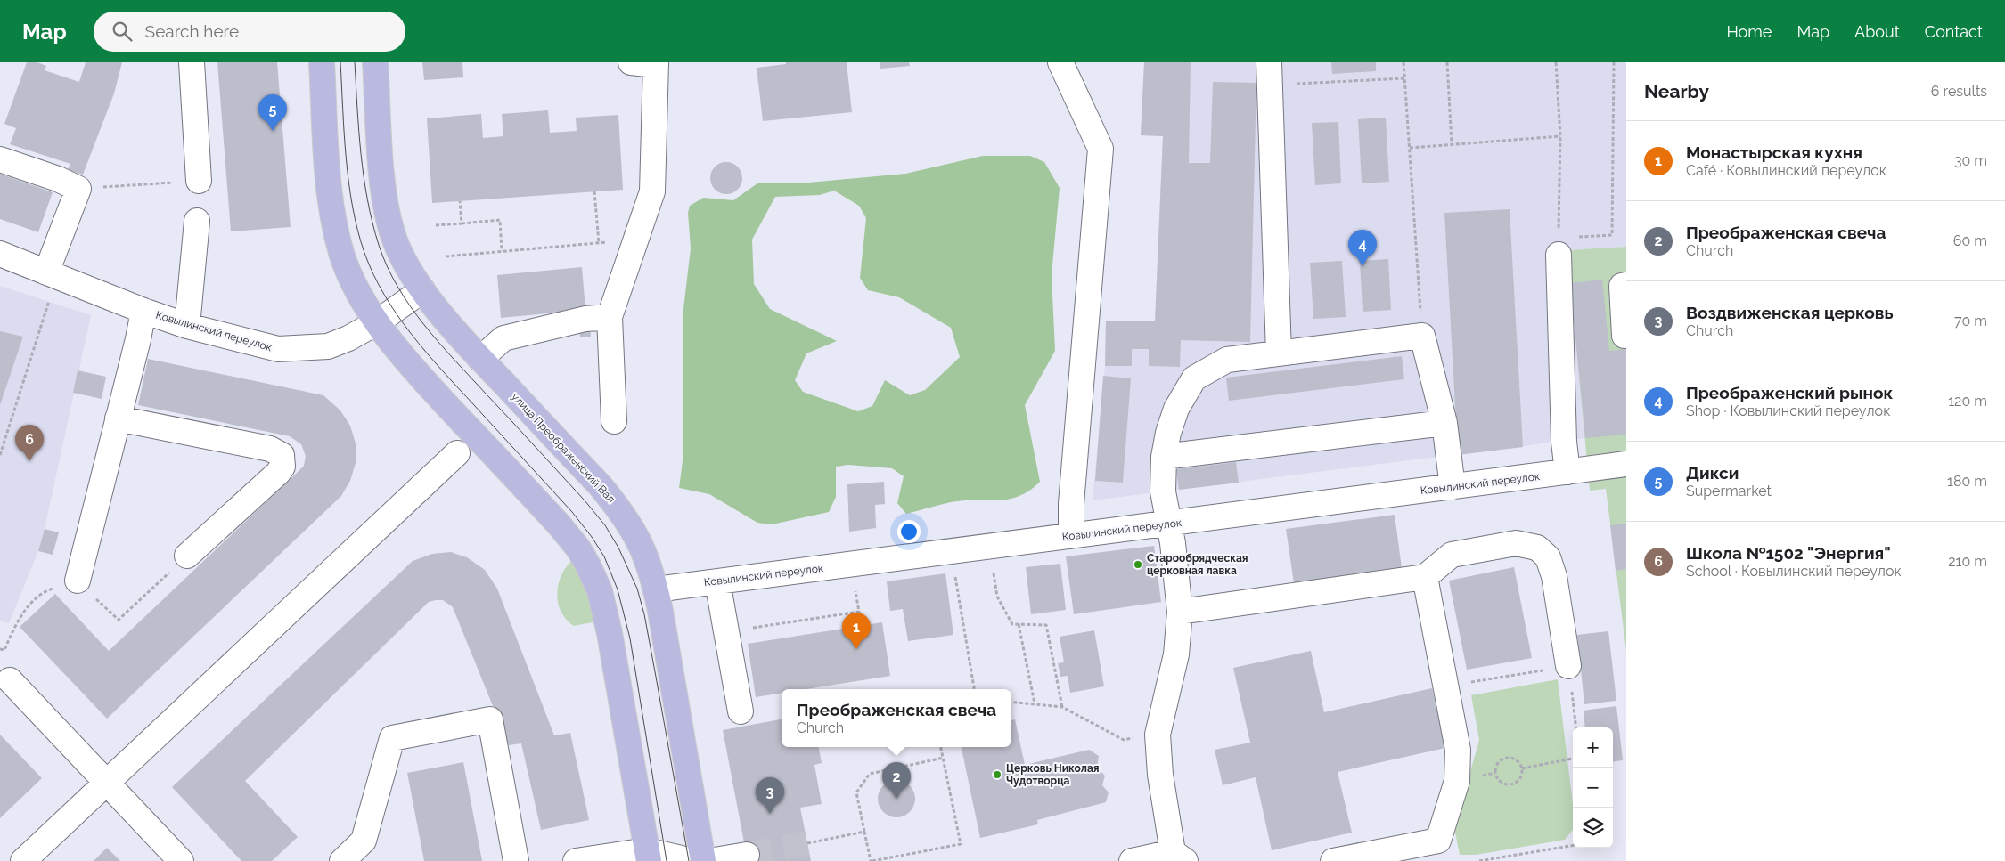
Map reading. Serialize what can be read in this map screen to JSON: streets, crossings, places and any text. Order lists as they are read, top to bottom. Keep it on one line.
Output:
{"streets":{"main road":["улица Преображенский Вал"],"street":["Ковылинский переулок"]},"crossings":[["Ковылинский переулок","улица Преображенский Вал"]],"places":["Старообрядческая церковная лавка","Церковь Николая Чудотворца"],"page":{"header":"Map","search":"Search here","nav":["Home","Map","About","Contact"],"heading":["Nearby","6 results"],"pins":["5","4","6","1","2","3"],"list":[{"mark":"1","name":"Монастырская кухня","note":"Café · Ковылинский переулок","value":"30 m"},{"mark":"2","name":"Преображенская свеча","note":"Church","value":"60 m"},{"mark":"3","name":"Воздвиженская церковь","note":"Church","value":"70 m"},{"mark":"4","name":"Преображенский рынок","note":"Shop · Ковылинский переулок","value":"120 m"},{"mark":"5","name":"Дикси","note":"Supermarket","value":"180 m"},{"mark":"6","name":"Школа №1502 \"Энергия\"","note":"School · Ковылинский переулок","value":"210 m"}],"popup":["Преображенская свеча","Church"],"map_buttons":["+","−"]}}
